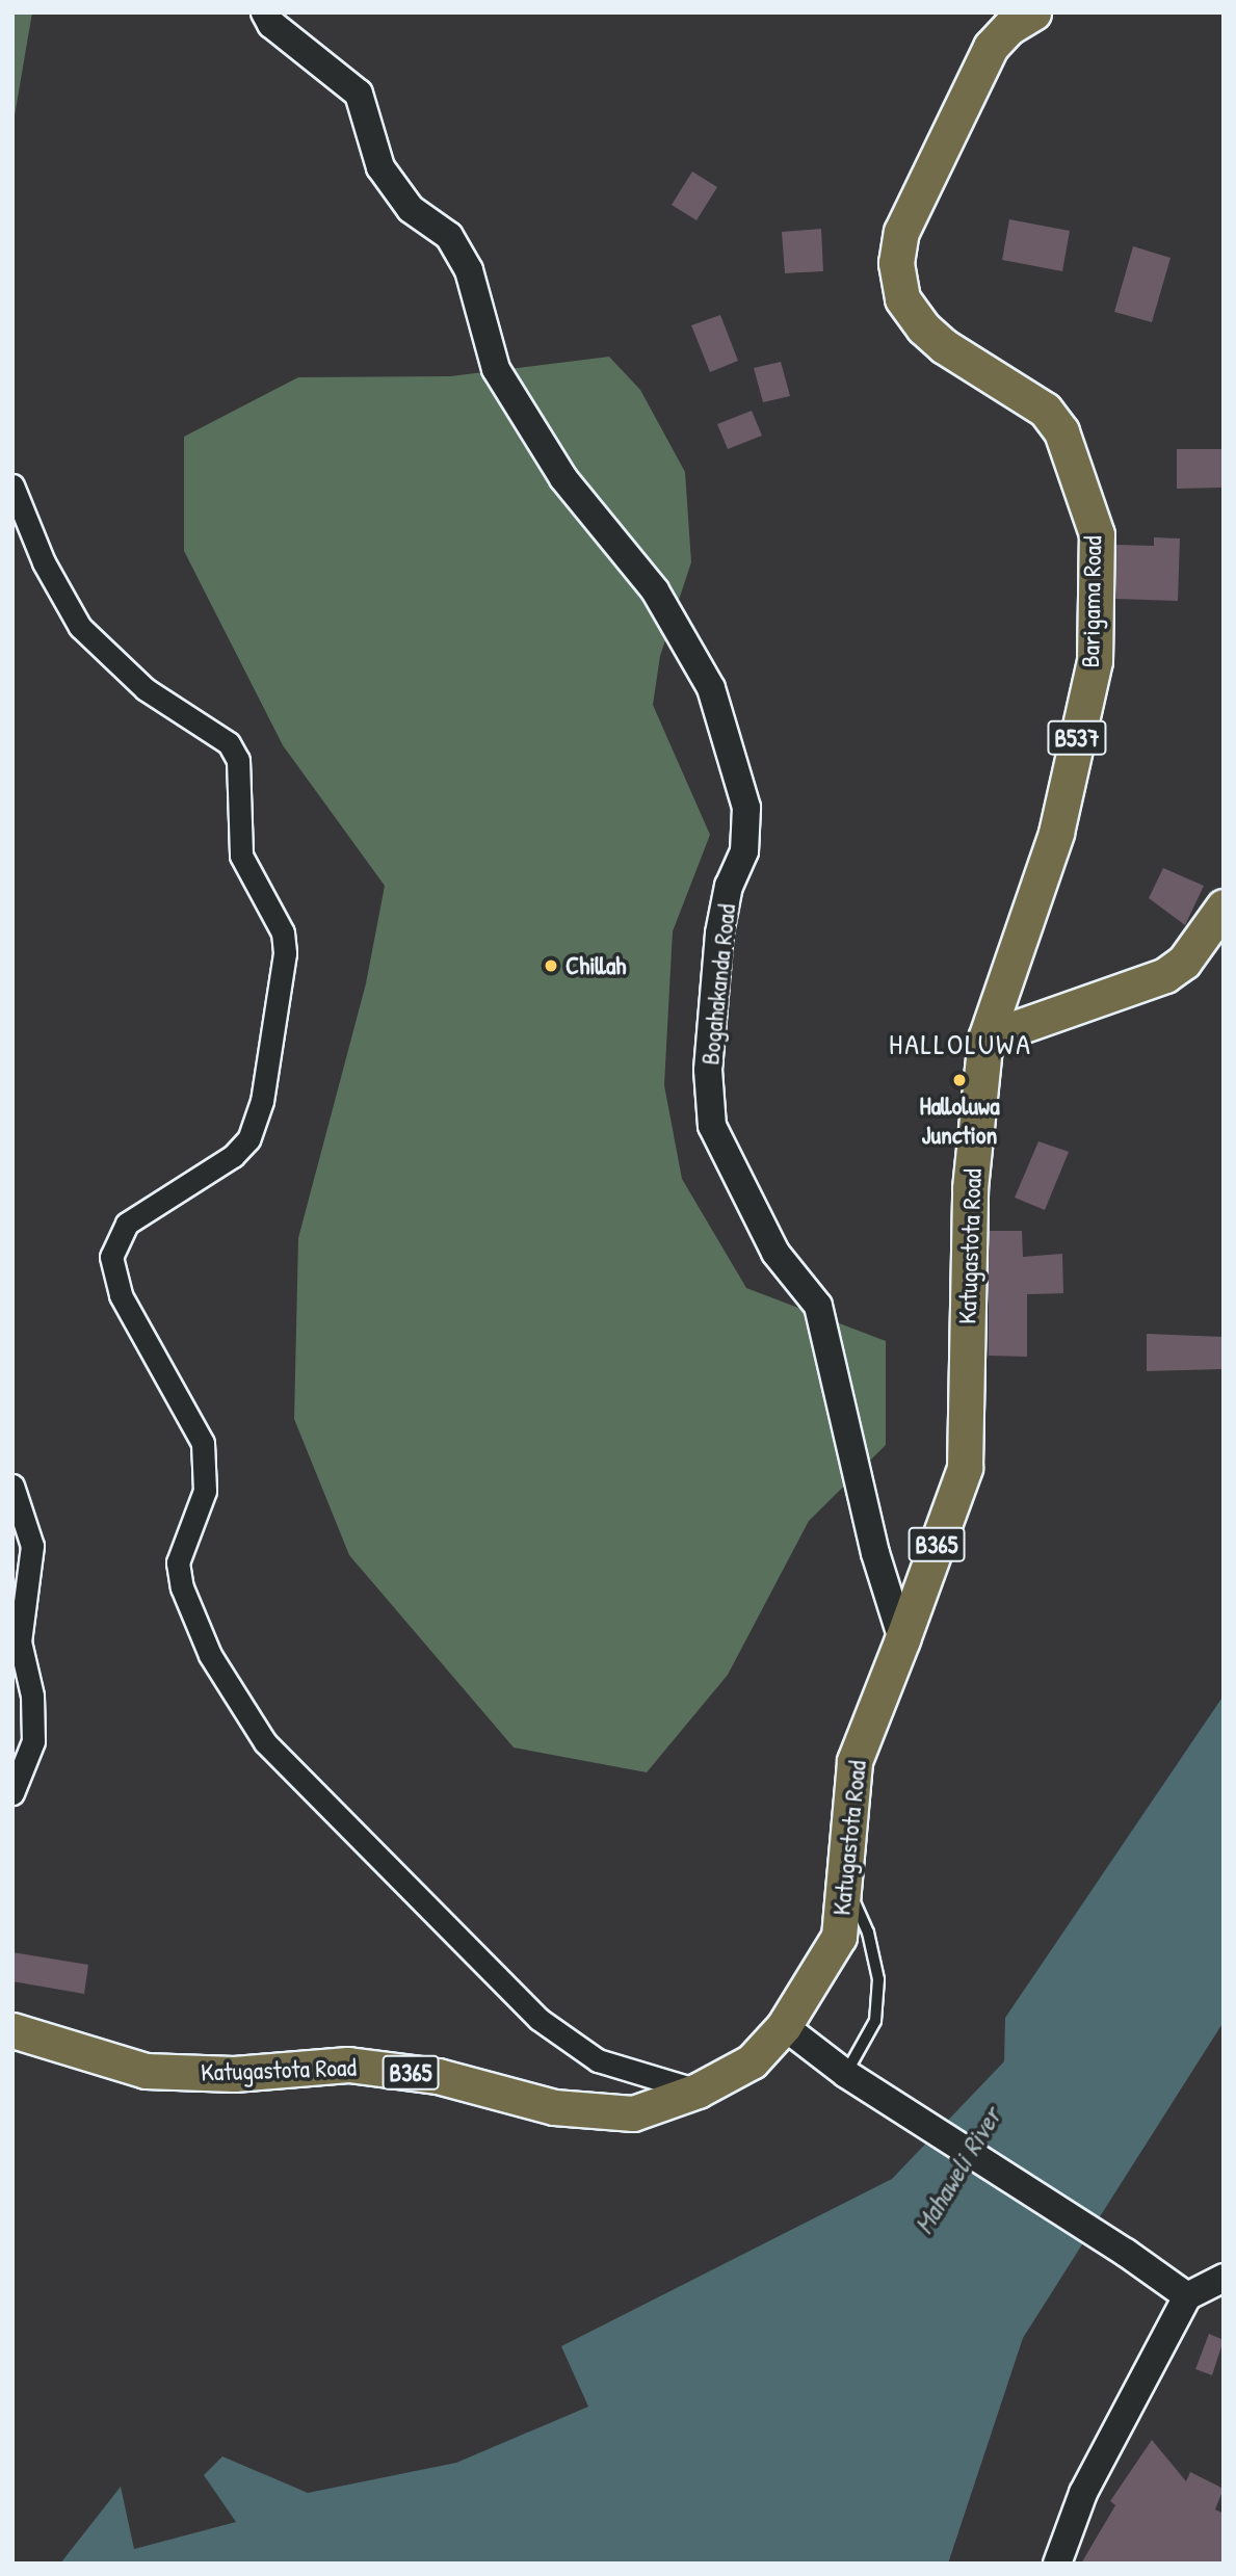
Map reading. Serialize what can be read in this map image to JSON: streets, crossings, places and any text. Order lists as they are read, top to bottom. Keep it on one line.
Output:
{"streets":{"main road":["Barigama Road","B537","Katugastota Road","B365"],"street":["Bogahakanda Road"]},"crossings":[["Barigama Road","Katugastota Road"],["Bogahakanda Road","Katugastota Road"]],"districts":["HALLOLUWA"],"water":["Mahaweli River"],"places":["Chillah","Halloluwa Junction"]}
